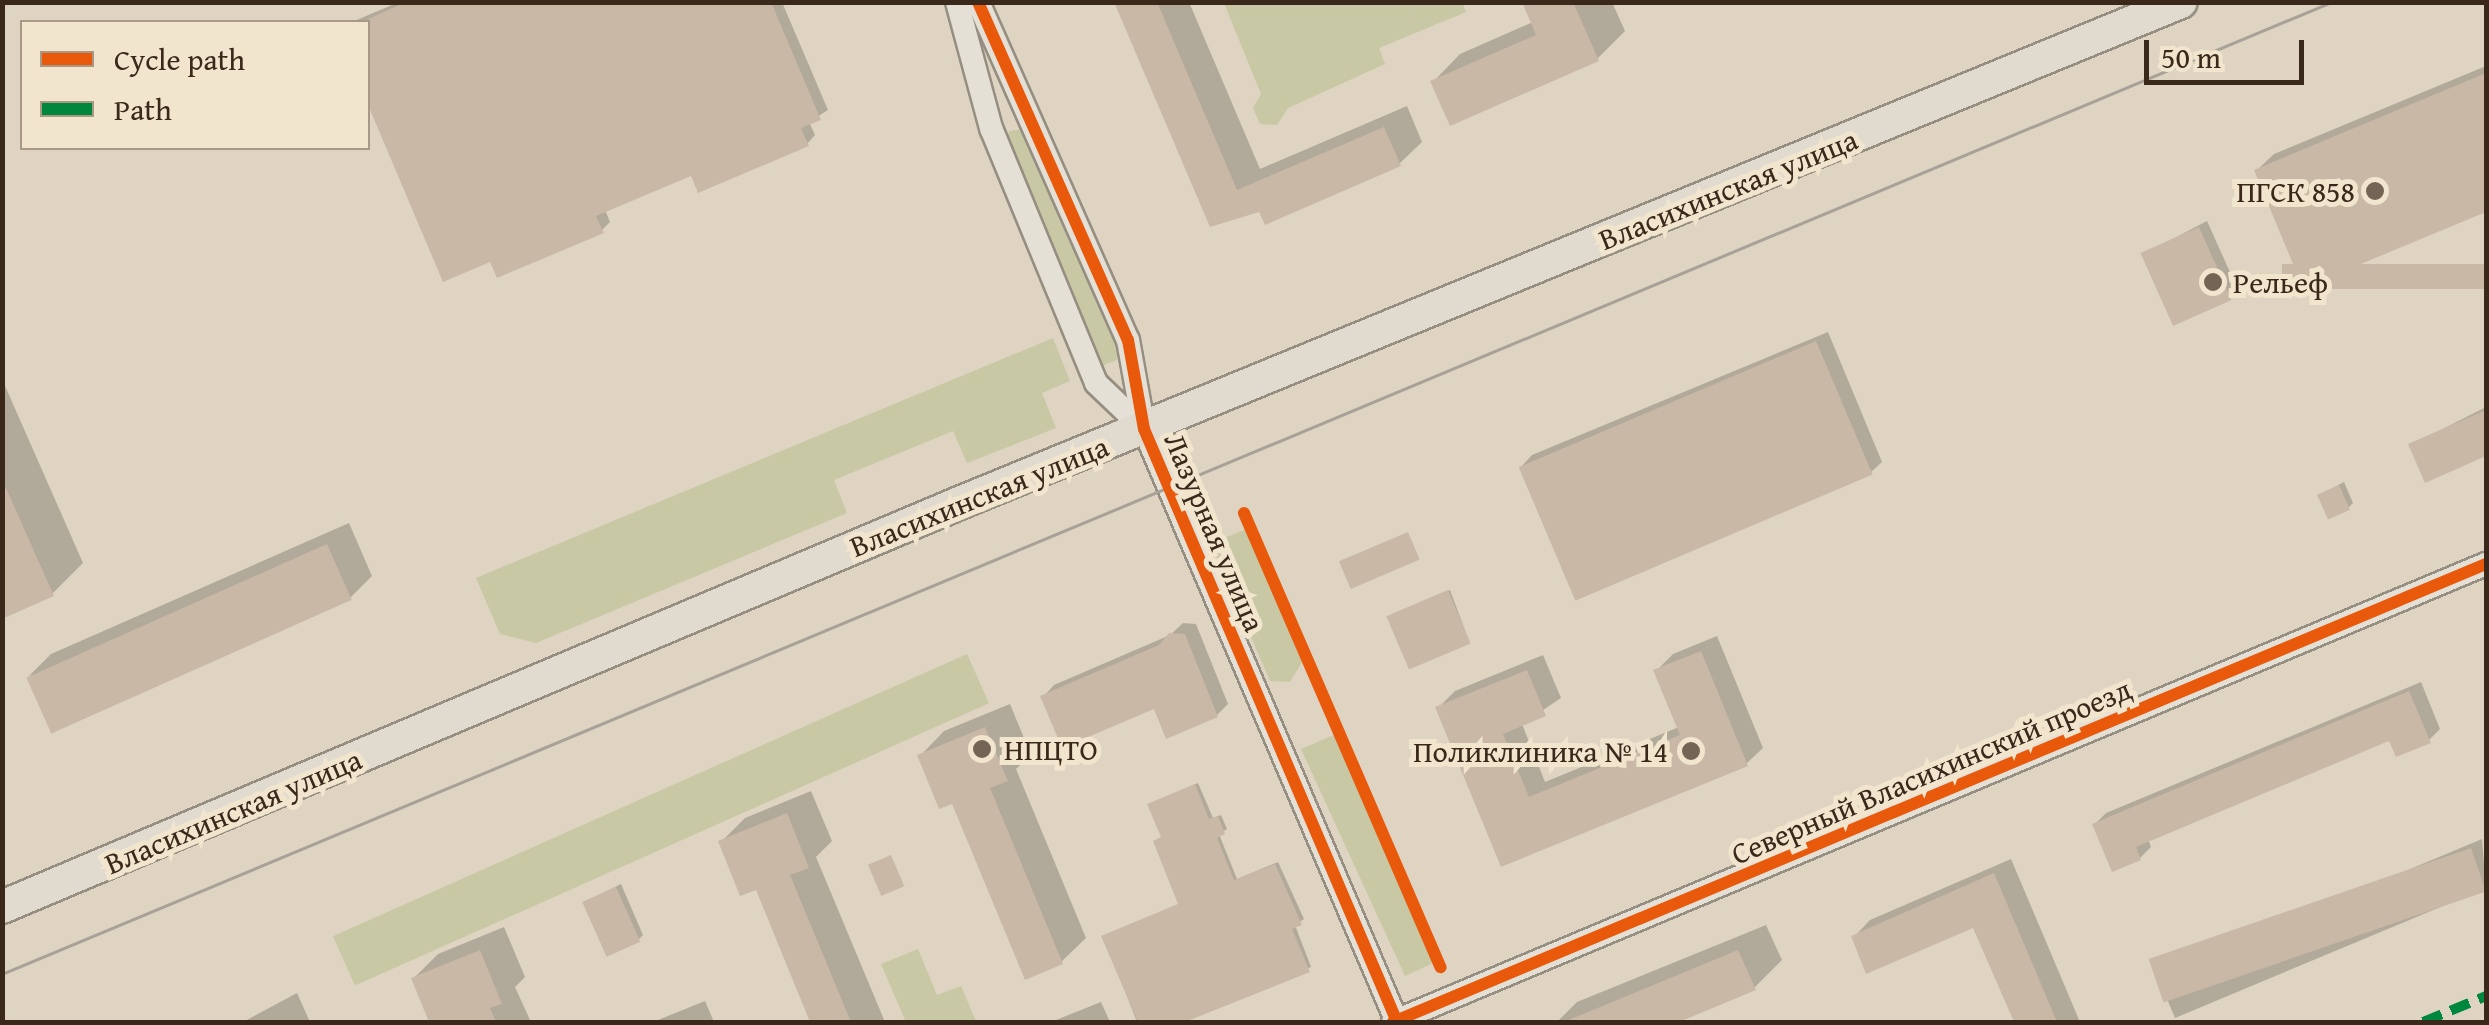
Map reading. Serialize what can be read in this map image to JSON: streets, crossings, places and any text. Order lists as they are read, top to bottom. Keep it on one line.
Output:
{"streets":{"highway":["Власихинская улица"],"street":["Лазурная улица","Северный Власихинский проезд"]},"crossings":[["Власихинская улица","Лазурная улица"],["Лазурная улица","Северный Власихинский проезд"]],"places":["ПГСК 858","Рельеф","НПЦТО","Поликлиника № 14"],"legend":["Cycle path","Path"],"scale_bar":"50 m"}
